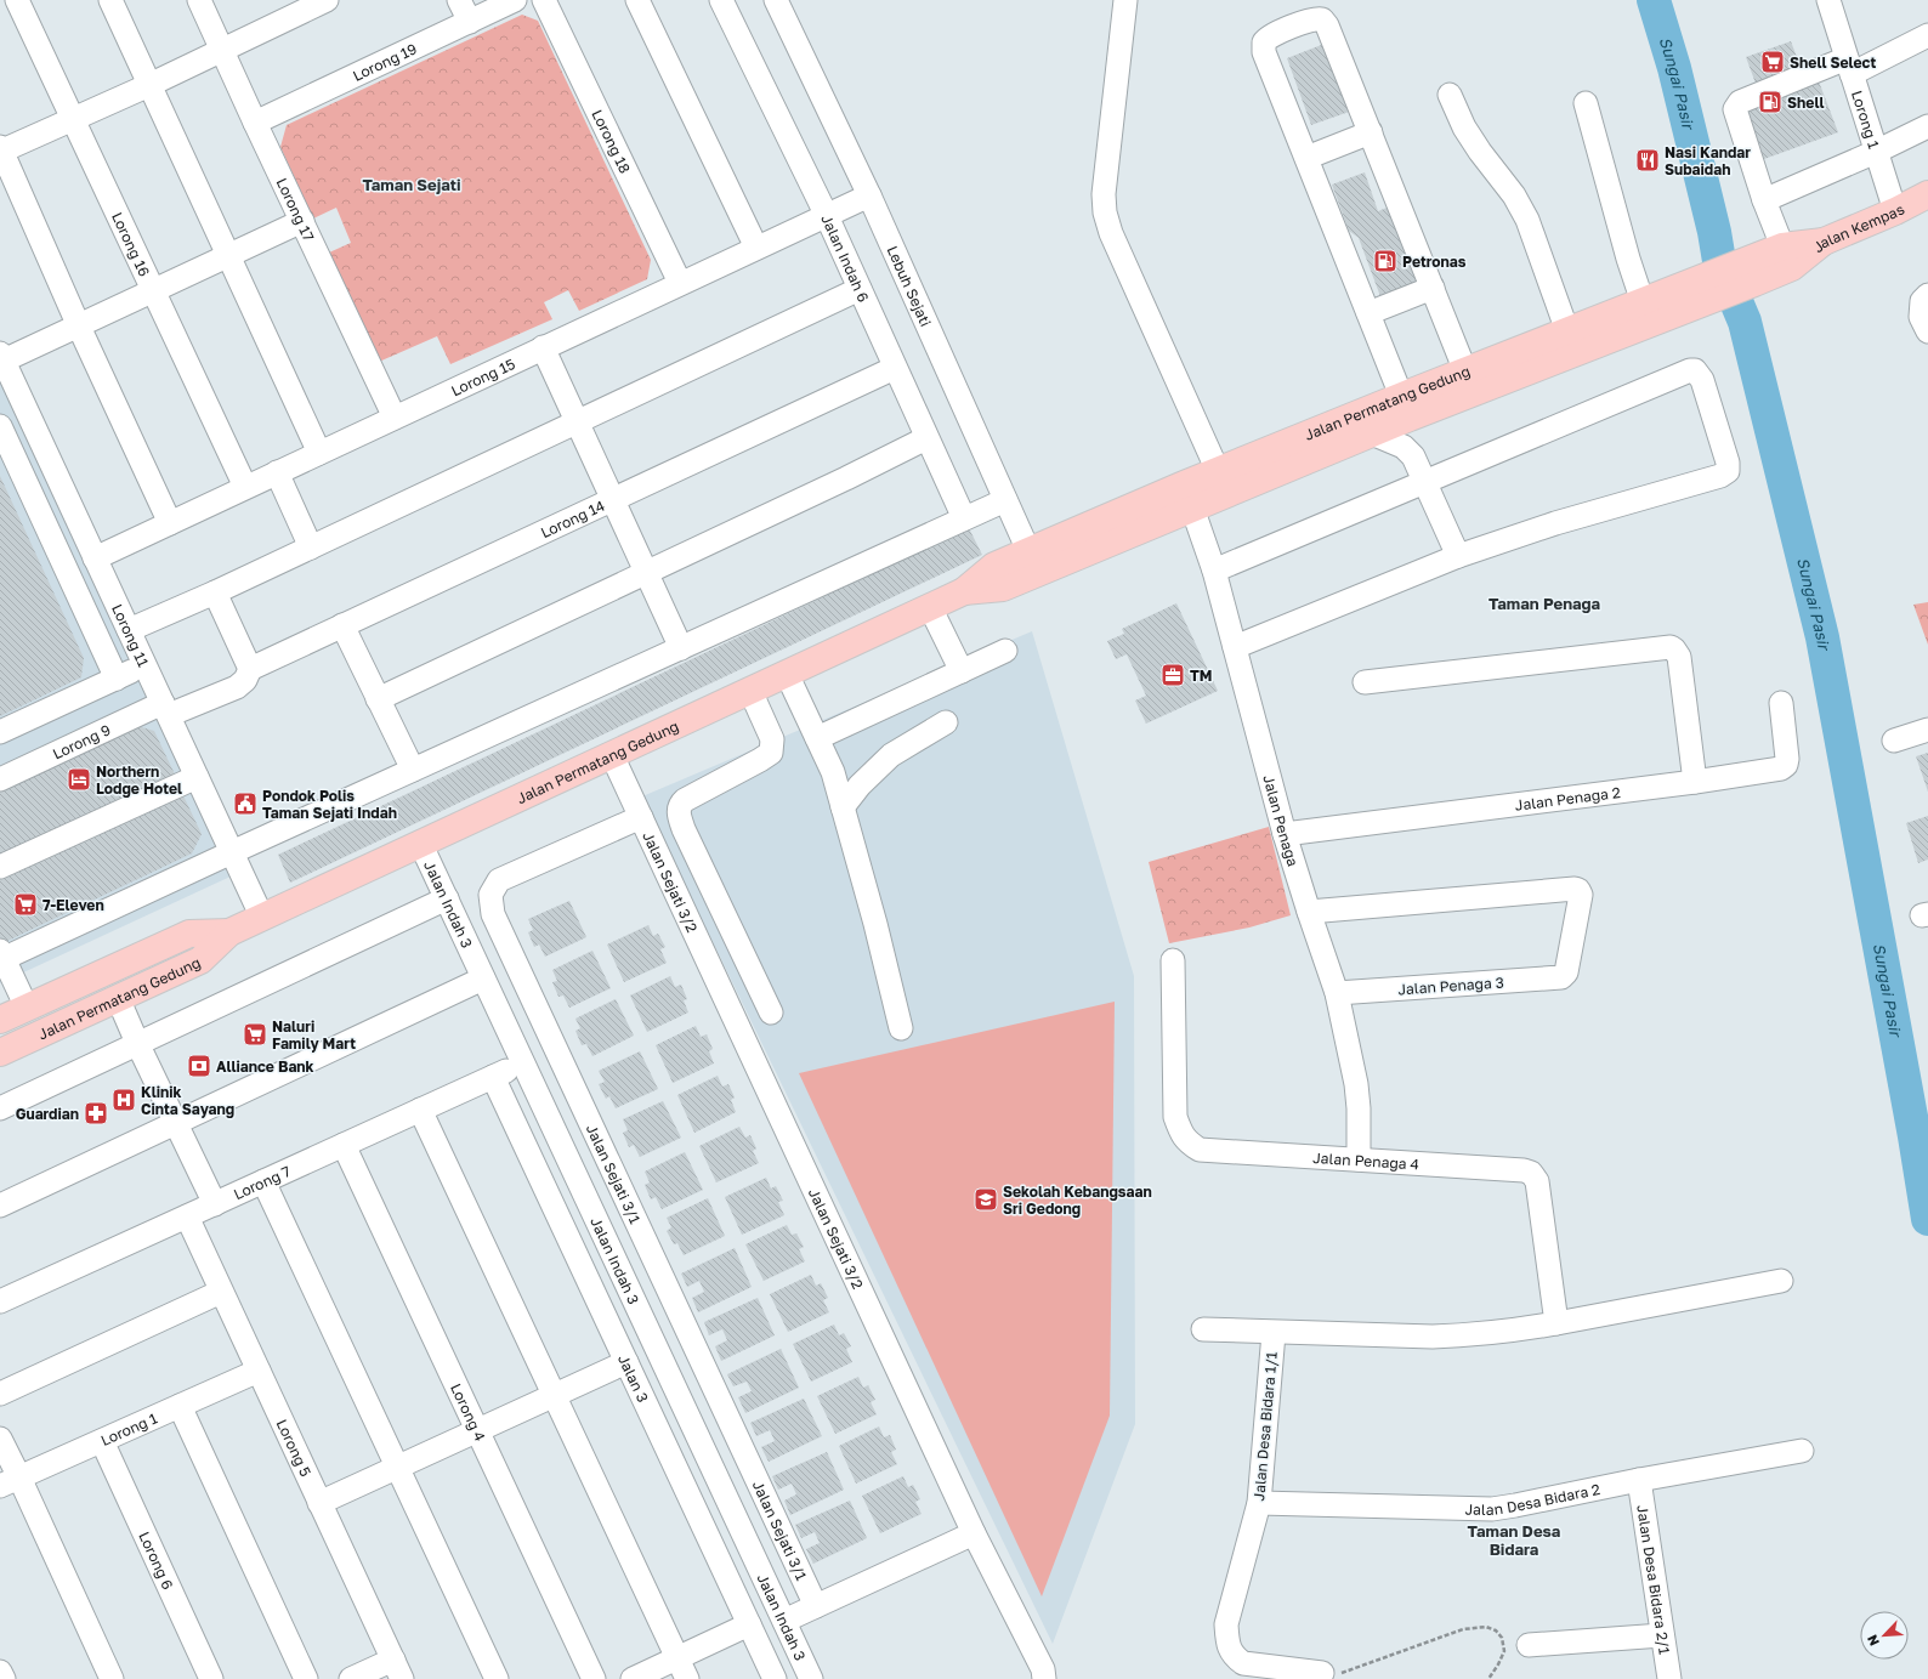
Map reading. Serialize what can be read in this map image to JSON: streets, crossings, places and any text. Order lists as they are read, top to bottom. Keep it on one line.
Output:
{"streets":{"main road":["Jalan Kempas","Jalan Permatang Gedung"],"street":["Lorong 19","Lorong 1","Lorong 18","Lorong 17","Lorong 16","Jalan Indah 6","Lebuh Sejati","Lorong 15","Lorong 14","Lorong 11","Lorong 9","Jalan Penaga 2","Jalan Penaga","Jalan Sejati 3/2","Jalan Indah 3","Jalan Penaga 3","Jalan Penaga 4","Jalan Sejati 3/1","Lorong 7","Jalan 3","Lorong 4","Jalan Desa Bidara 1/1","Lorong 5","Jalan Desa Bidara 2","Lorong 6","Jalan Desa Bidara 2/1"]},"crossings":[["Lorong 19","Lorong 17"],["Lorong 1","Jalan Kempas"],["Lorong 1","Lorong 5"],["Lorong 1","Lorong 6"],["Lorong 18","Lorong 15"],["Lorong 17","Lorong 15"],["Jalan Kempas","Jalan Permatang Gedung"],["Lorong 16","Lorong 15"],["Jalan Indah 6","Lorong 15"],["Jalan Indah 6","Lorong 14"],["Lebuh Sejati","Lorong 15"],["Lebuh Sejati","Jalan Permatang Gedung"],["Lorong 15","Lorong 11"],["Jalan Permatang Gedung","Lorong 11"],["Jalan Permatang Gedung","Jalan Penaga"],["Jalan Permatang Gedung","Jalan Sejati 3/2"],["Jalan Permatang Gedung","Jalan Indah 3"],["Lorong 14","Lorong 9"],["Lorong 11","Lorong 9"],["Jalan Penaga 2","Jalan Penaga"],["Jalan Penaga","Jalan Penaga 3"],["Jalan Penaga","Jalan Penaga 4"],["Jalan Sejati 3/2","Jalan Sejati 3/1"],["Jalan Indah 3","Lorong 7"],["Lorong 7","Jalan 3"],["Lorong 7","Lorong 4"],["Lorong 7","Lorong 5"],["Jalan Desa Bidara 1/1","Jalan Desa Bidara 2"],["Jalan Desa Bidara 2","Jalan Desa Bidara 2/1"]],"districts":["Taman Sejati","Taman Penaga","Taman Desa Bidara"],"water":["Sungai Pasir"],"places":{"supermarket":["Shell Select","7-Eleven","Naluri Family Mart"],"fuel station":["Shell","Petronas"],"restaurant":["Nasi Kandar Subaidah"],"office":["TM"],"hotel":["Northern Lodge Hotel"],"public building":["Pondok Polis Taman Sejati Indah"],"bank":["Alliance Bank"],"hospital":["Klinik Cinta Sayang"],"pharmacy":["Guardian"],"school or university":["Sekolah Kebangsaan Sri Gedong"]},"north":"bottom left"}
